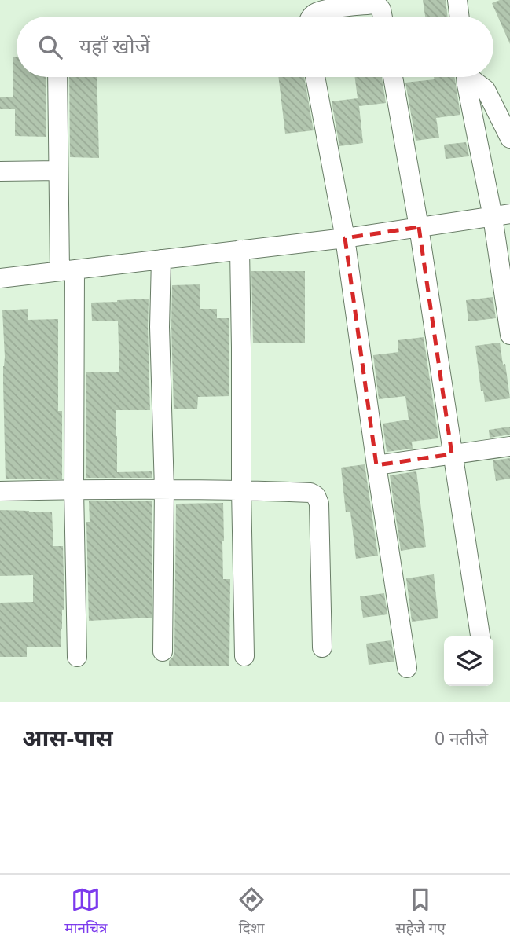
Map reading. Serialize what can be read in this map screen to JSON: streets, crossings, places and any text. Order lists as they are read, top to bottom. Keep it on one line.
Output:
{"page":{"search":"यहाँ खोजें","heading":["आस-पास","0 नतीजे"],"nav":["मानचित्र","दिशा","सहेजे गए"]}}
